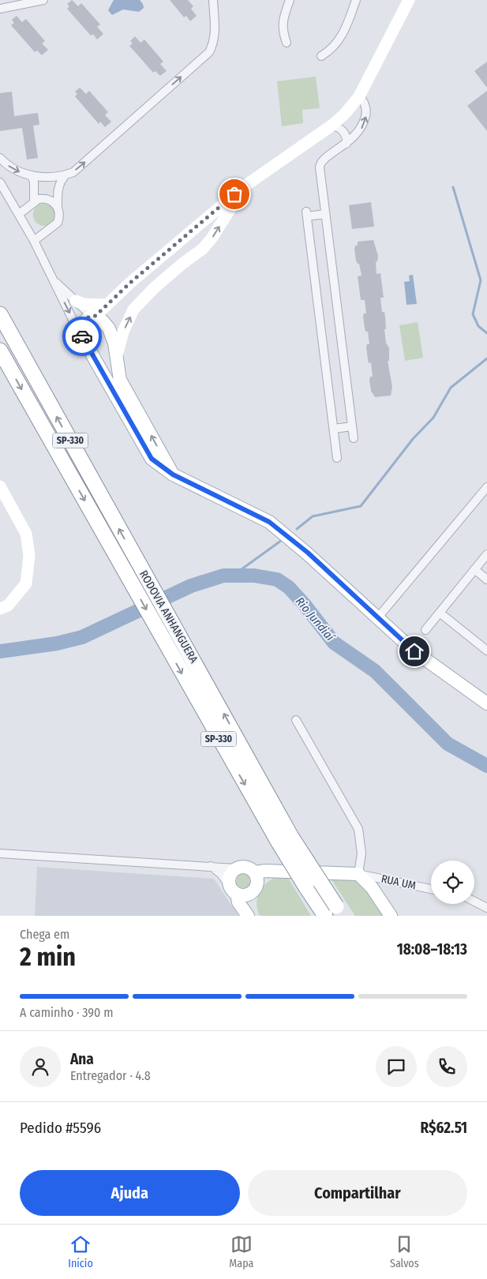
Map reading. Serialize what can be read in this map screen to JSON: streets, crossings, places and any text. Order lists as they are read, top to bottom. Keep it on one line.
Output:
{"streets":{"highway":["SP-330","RODOVIA ANHANGUERA"],"street":["RUA UM"]},"water":["Rio Jundiaí"],"page":{"heading":["2 min","Chega em","18:08–18:13"],"panel":["Ana","Entregador · 4.8","Pedido #5596","R$62.51"],"bar":"A caminho · 390 m","buttons":["Ajuda","Compartilhar"],"tabs":["Início","Mapa","Salvos"]}}
